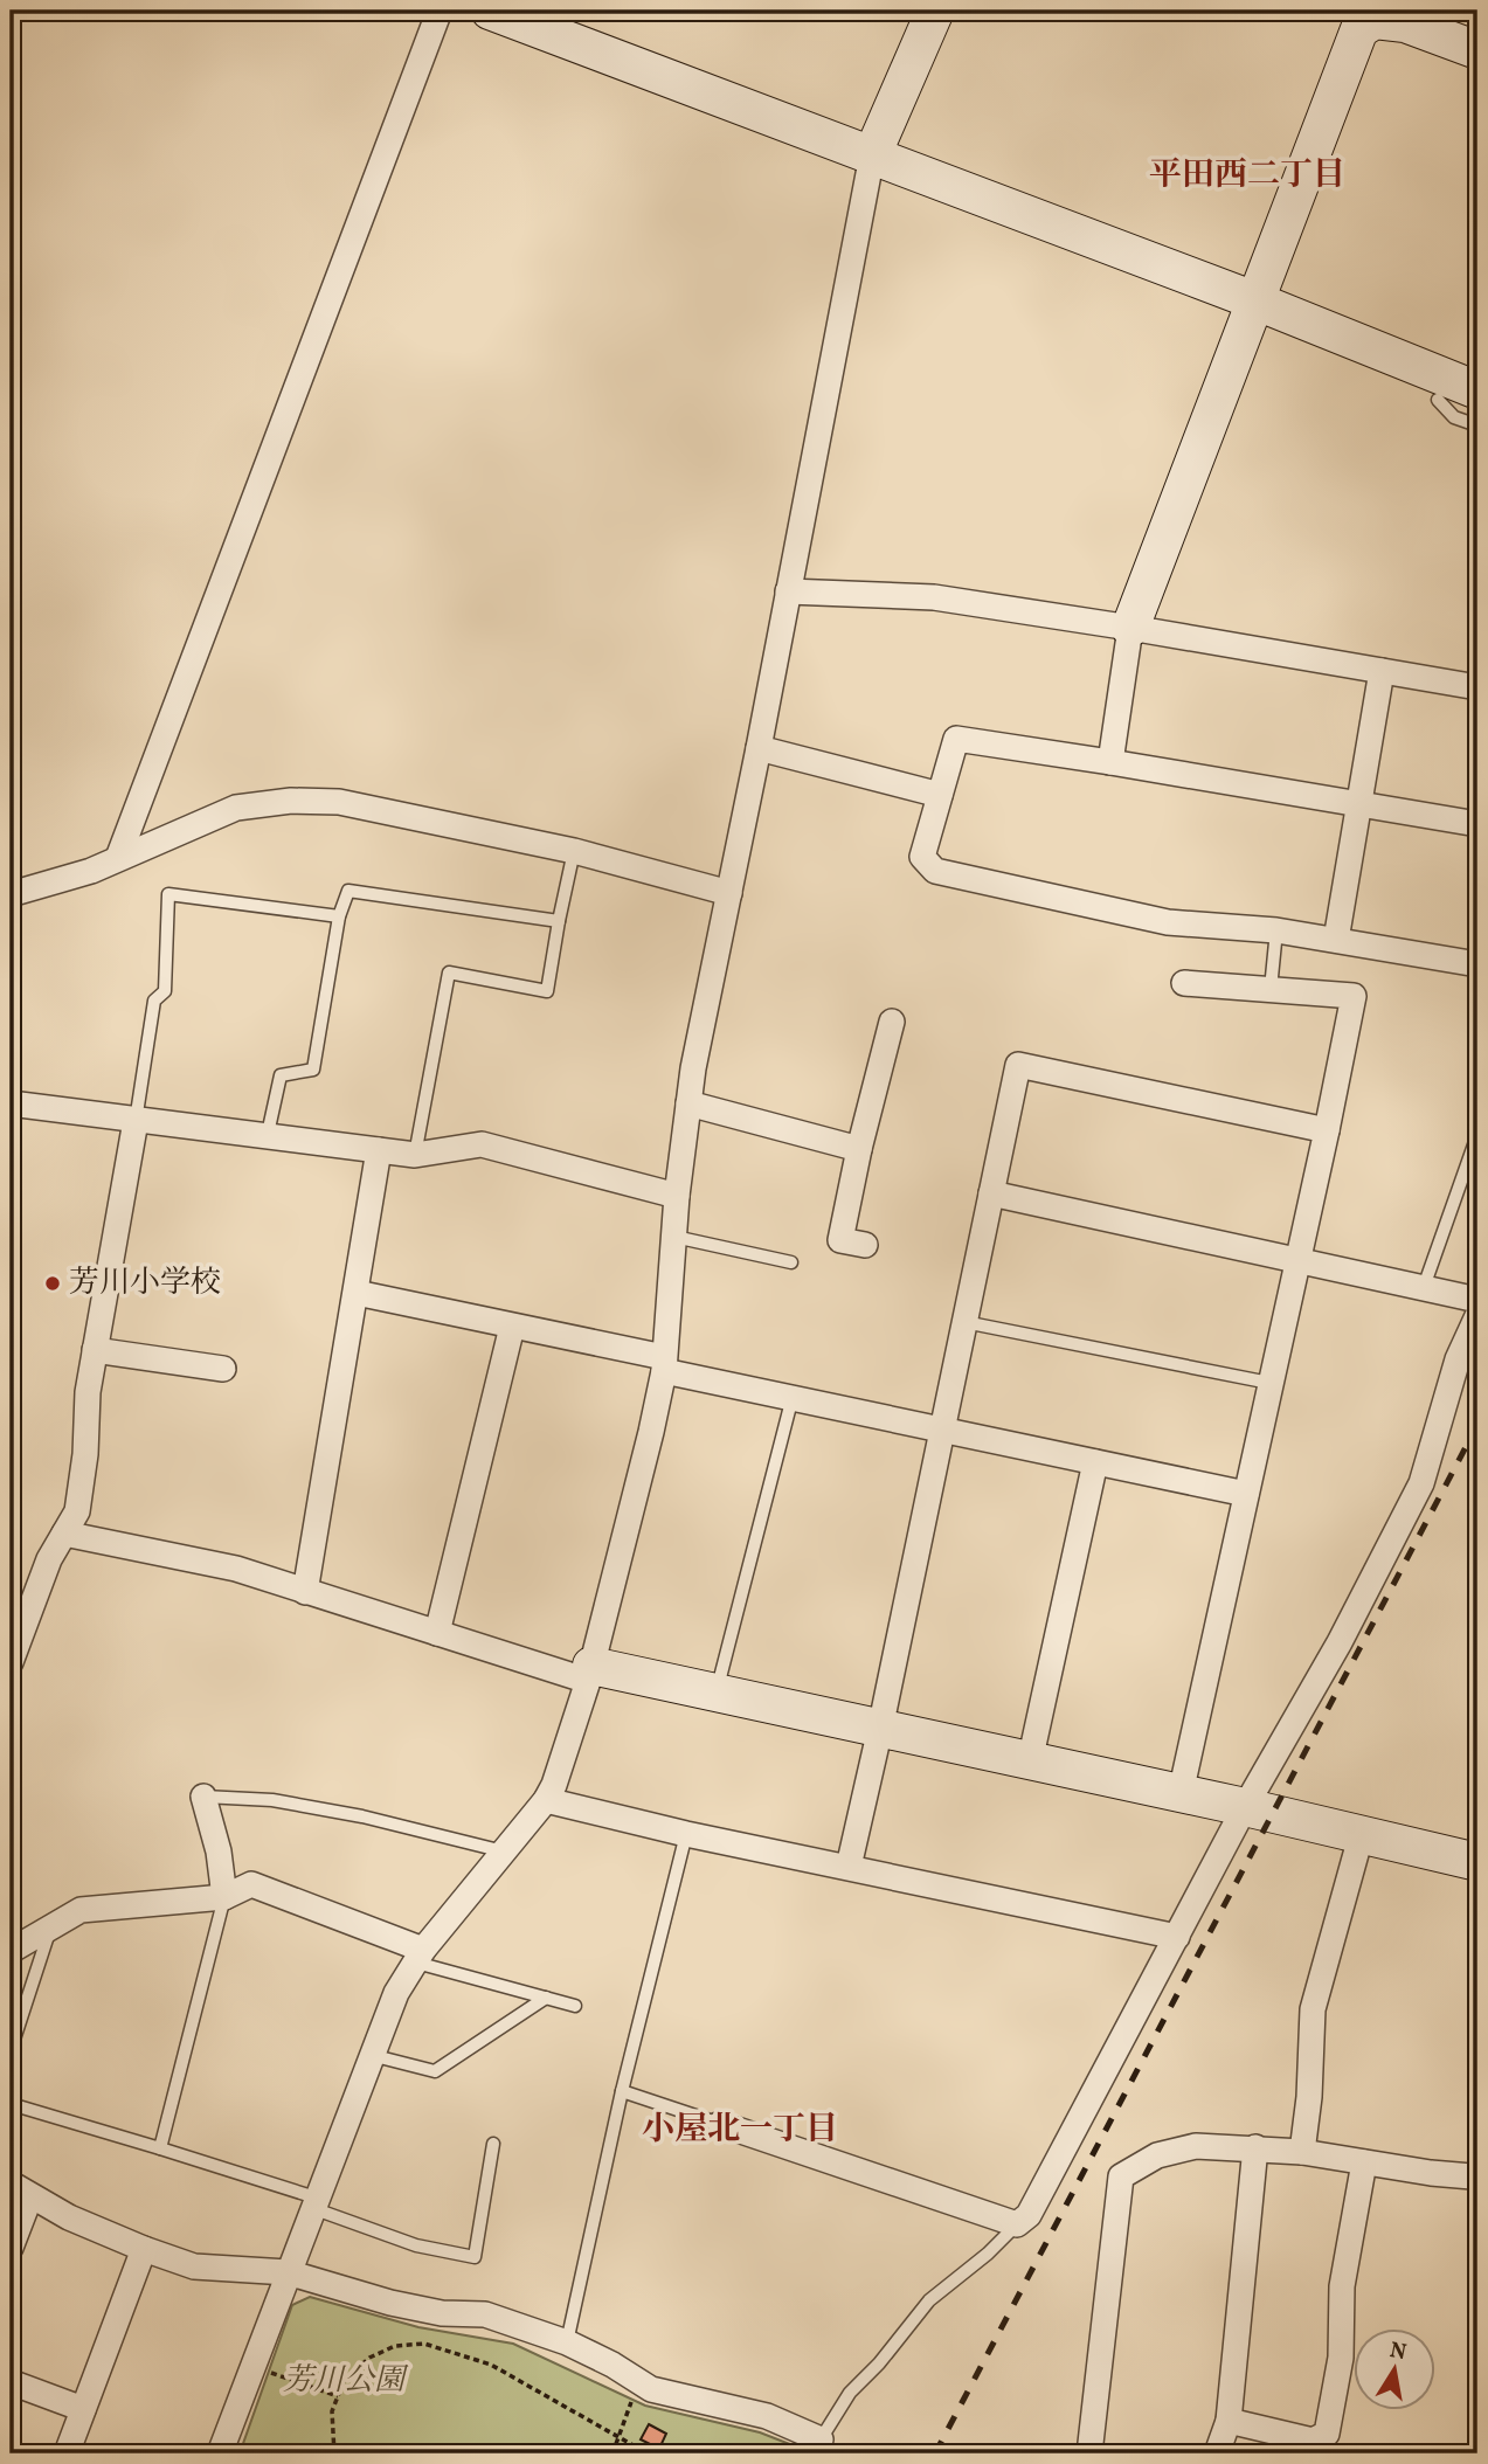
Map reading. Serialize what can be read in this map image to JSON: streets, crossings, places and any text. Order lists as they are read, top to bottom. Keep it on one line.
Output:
{"districts":["平田西二丁目","小屋北一丁目"],"parks":["芳川公園"],"places":["芳川小学校"],"north":"top"}
